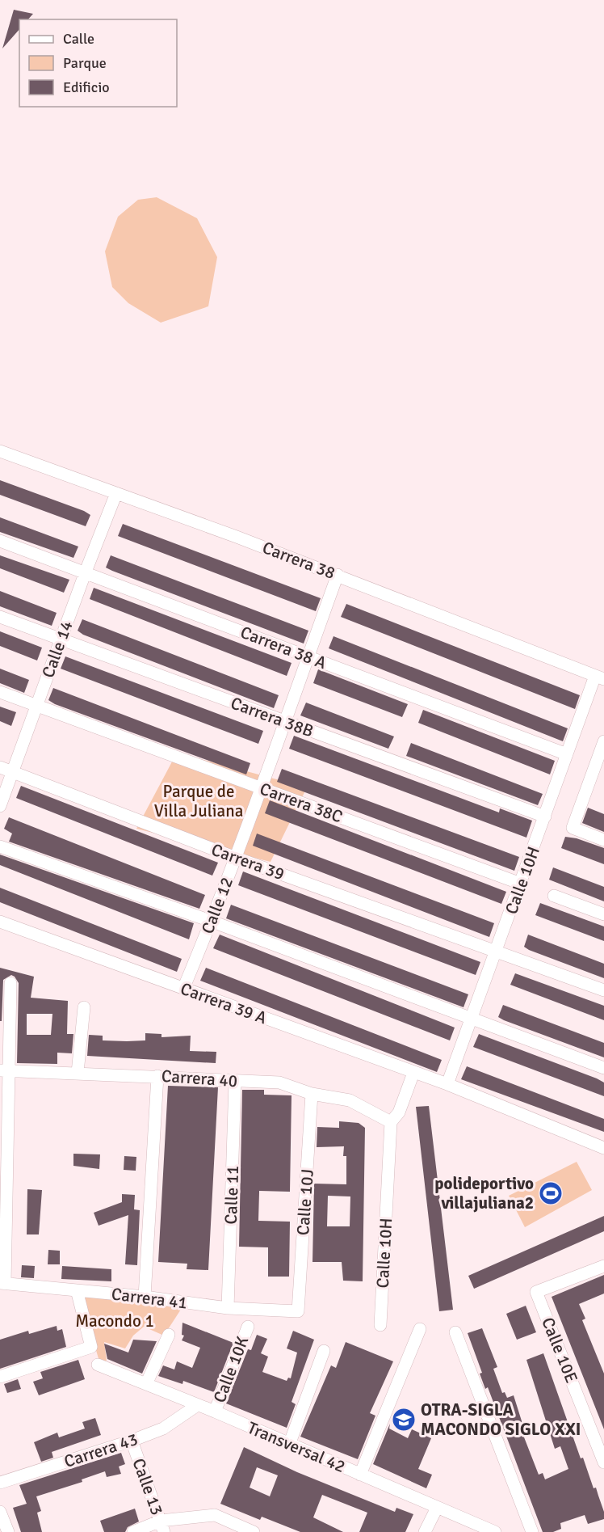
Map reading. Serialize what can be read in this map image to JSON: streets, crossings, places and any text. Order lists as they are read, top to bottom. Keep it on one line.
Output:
{"streets":{"street":["Carrera 38","Carrera 38 A","Calle 14","Carrera 38B","Carrera 38C","Carrera 39","Calle 10H","Calle 12","Carrera 39 A","Carrera 40","Calle 11","Calle 10J","Carrera 41","Calle 10E","Calle 10K","Transversal 42","Carrera 43","Calle 13"]},"crossings":[["Carrera 38","Calle 14"],["Carrera 38","Calle 10H"],["Carrera 38","Calle 12"],["Carrera 38 A","Calle 14"],["Carrera 38 A","Calle 10H"],["Carrera 38 A","Calle 12"],["Calle 14","Carrera 38B"],["Calle 14","Carrera 38C"],["Calle 14","Carrera 39"],["Carrera 38B","Calle 10H"],["Carrera 38B","Calle 12"],["Carrera 38C","Calle 10H"],["Carrera 38C","Calle 12"],["Carrera 39","Calle 10H"],["Carrera 39","Calle 12"],["Calle 10H","Carrera 39 A"],["Calle 10H","Carrera 40"],["Calle 12","Carrera 39 A"],["Carrera 40","Calle 11"],["Carrera 40","Calle 10J"],["Calle 11","Carrera 41"],["Calle 10J","Carrera 41"],["Calle 10K","Transversal 42"],["Transversal 42","Carrera 43"],["Carrera 43","Calle 13"]],"parks":["Parque de Villa Juliana","Macondo 1"],"places":{"sports":["polideportivo villajuliana2"],"school or university":["OTRA-SIGLA MACONDO SIGLO XXI"]},"legend":["Calle","Parque","Edificio"]}
